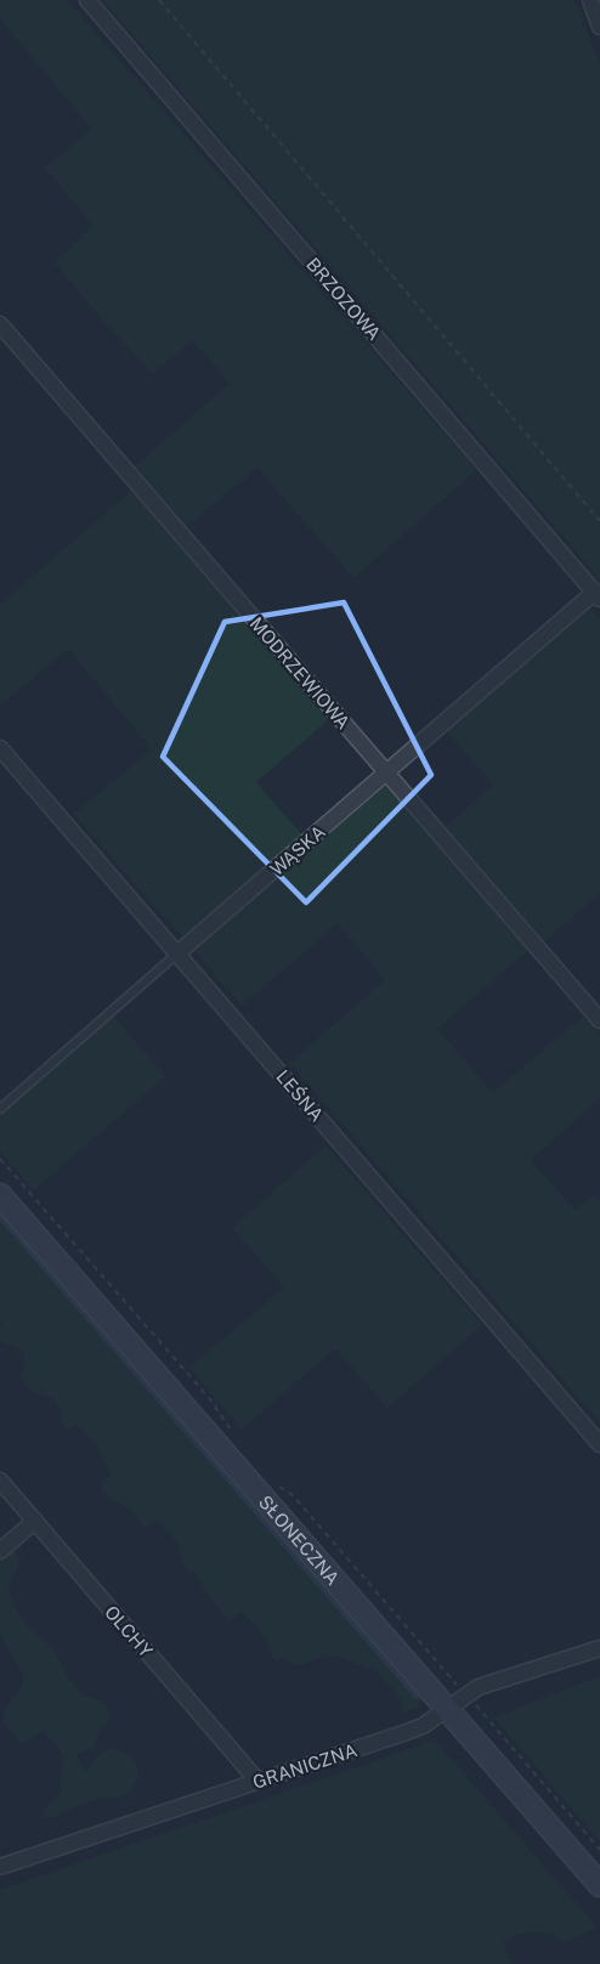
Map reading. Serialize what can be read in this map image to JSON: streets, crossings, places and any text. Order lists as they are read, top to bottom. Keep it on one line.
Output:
{"streets":{"main road":["SŁONECZNA"],"street":["BRZOZOWA","MODRZEWIOWA","WĄSKA","LEŚNA","OLCHY","GRANICZNA"]},"crossings":[["BRZOZOWA","WĄSKA"],["MODRZEWIOWA","WĄSKA"],["WĄSKA","LEŚNA"],["SŁONECZNA","GRANICZNA"],["OLCHY","GRANICZNA"]]}
